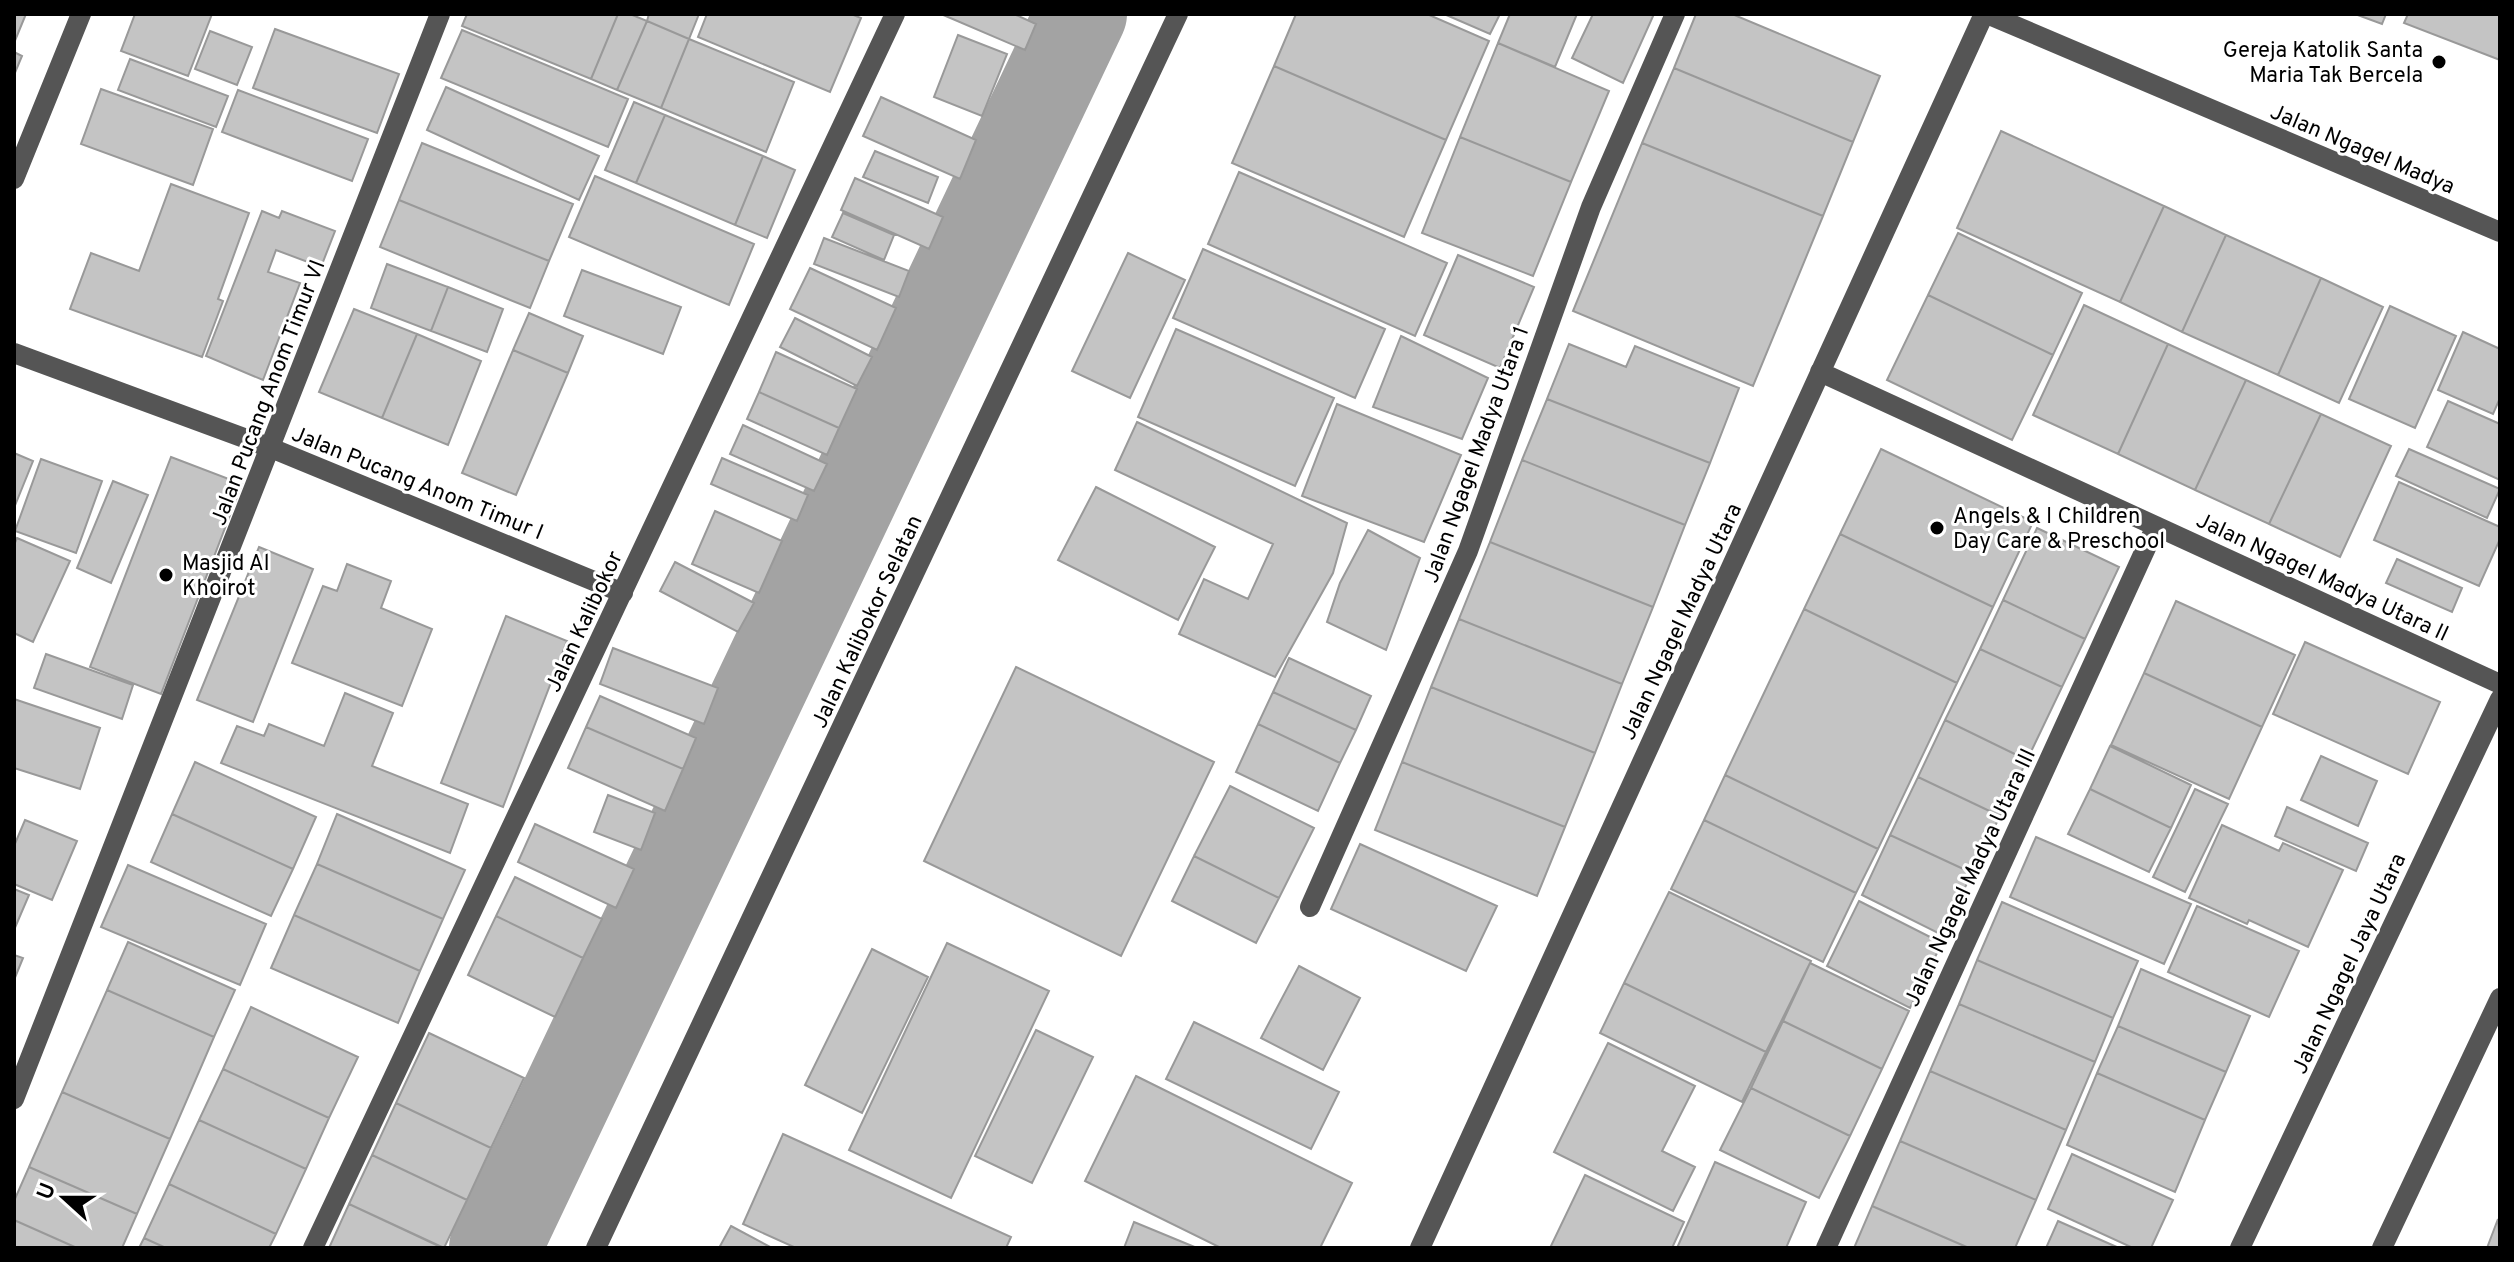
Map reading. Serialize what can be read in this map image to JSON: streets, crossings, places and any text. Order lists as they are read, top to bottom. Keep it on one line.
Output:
{"streets":{"street":["Jalan Ngagel Madya","Jalan Pucang Anom Timur VI","Jalan Ngagel Madya Utara 1","Jalan Pucang Anom Timur I","Jalan Ngagel Madya Utara II","Jalan Kalibokor","Jalan Kalibokor Selatan","Jalan Ngagel Madya Utara","Jalan Ngagel Madya Utara III","Jalan Ngagel Jaya Utara"]},"crossings":[["Jalan Ngagel Madya","Jalan Ngagel Madya Utara"],["Jalan Pucang Anom Timur VI","Jalan Pucang Anom Timur I"],["Jalan Pucang Anom Timur I","Jalan Kalibokor"],["Jalan Ngagel Madya Utara II","Jalan Ngagel Madya Utara"],["Jalan Ngagel Madya Utara II","Jalan Ngagel Madya Utara III"]],"places":["Gereja Katolik Santa Maria Tak Bercela","Angels & I Children Day Care & Preschool","Masjid Al Khoirot"],"north":"left"}
